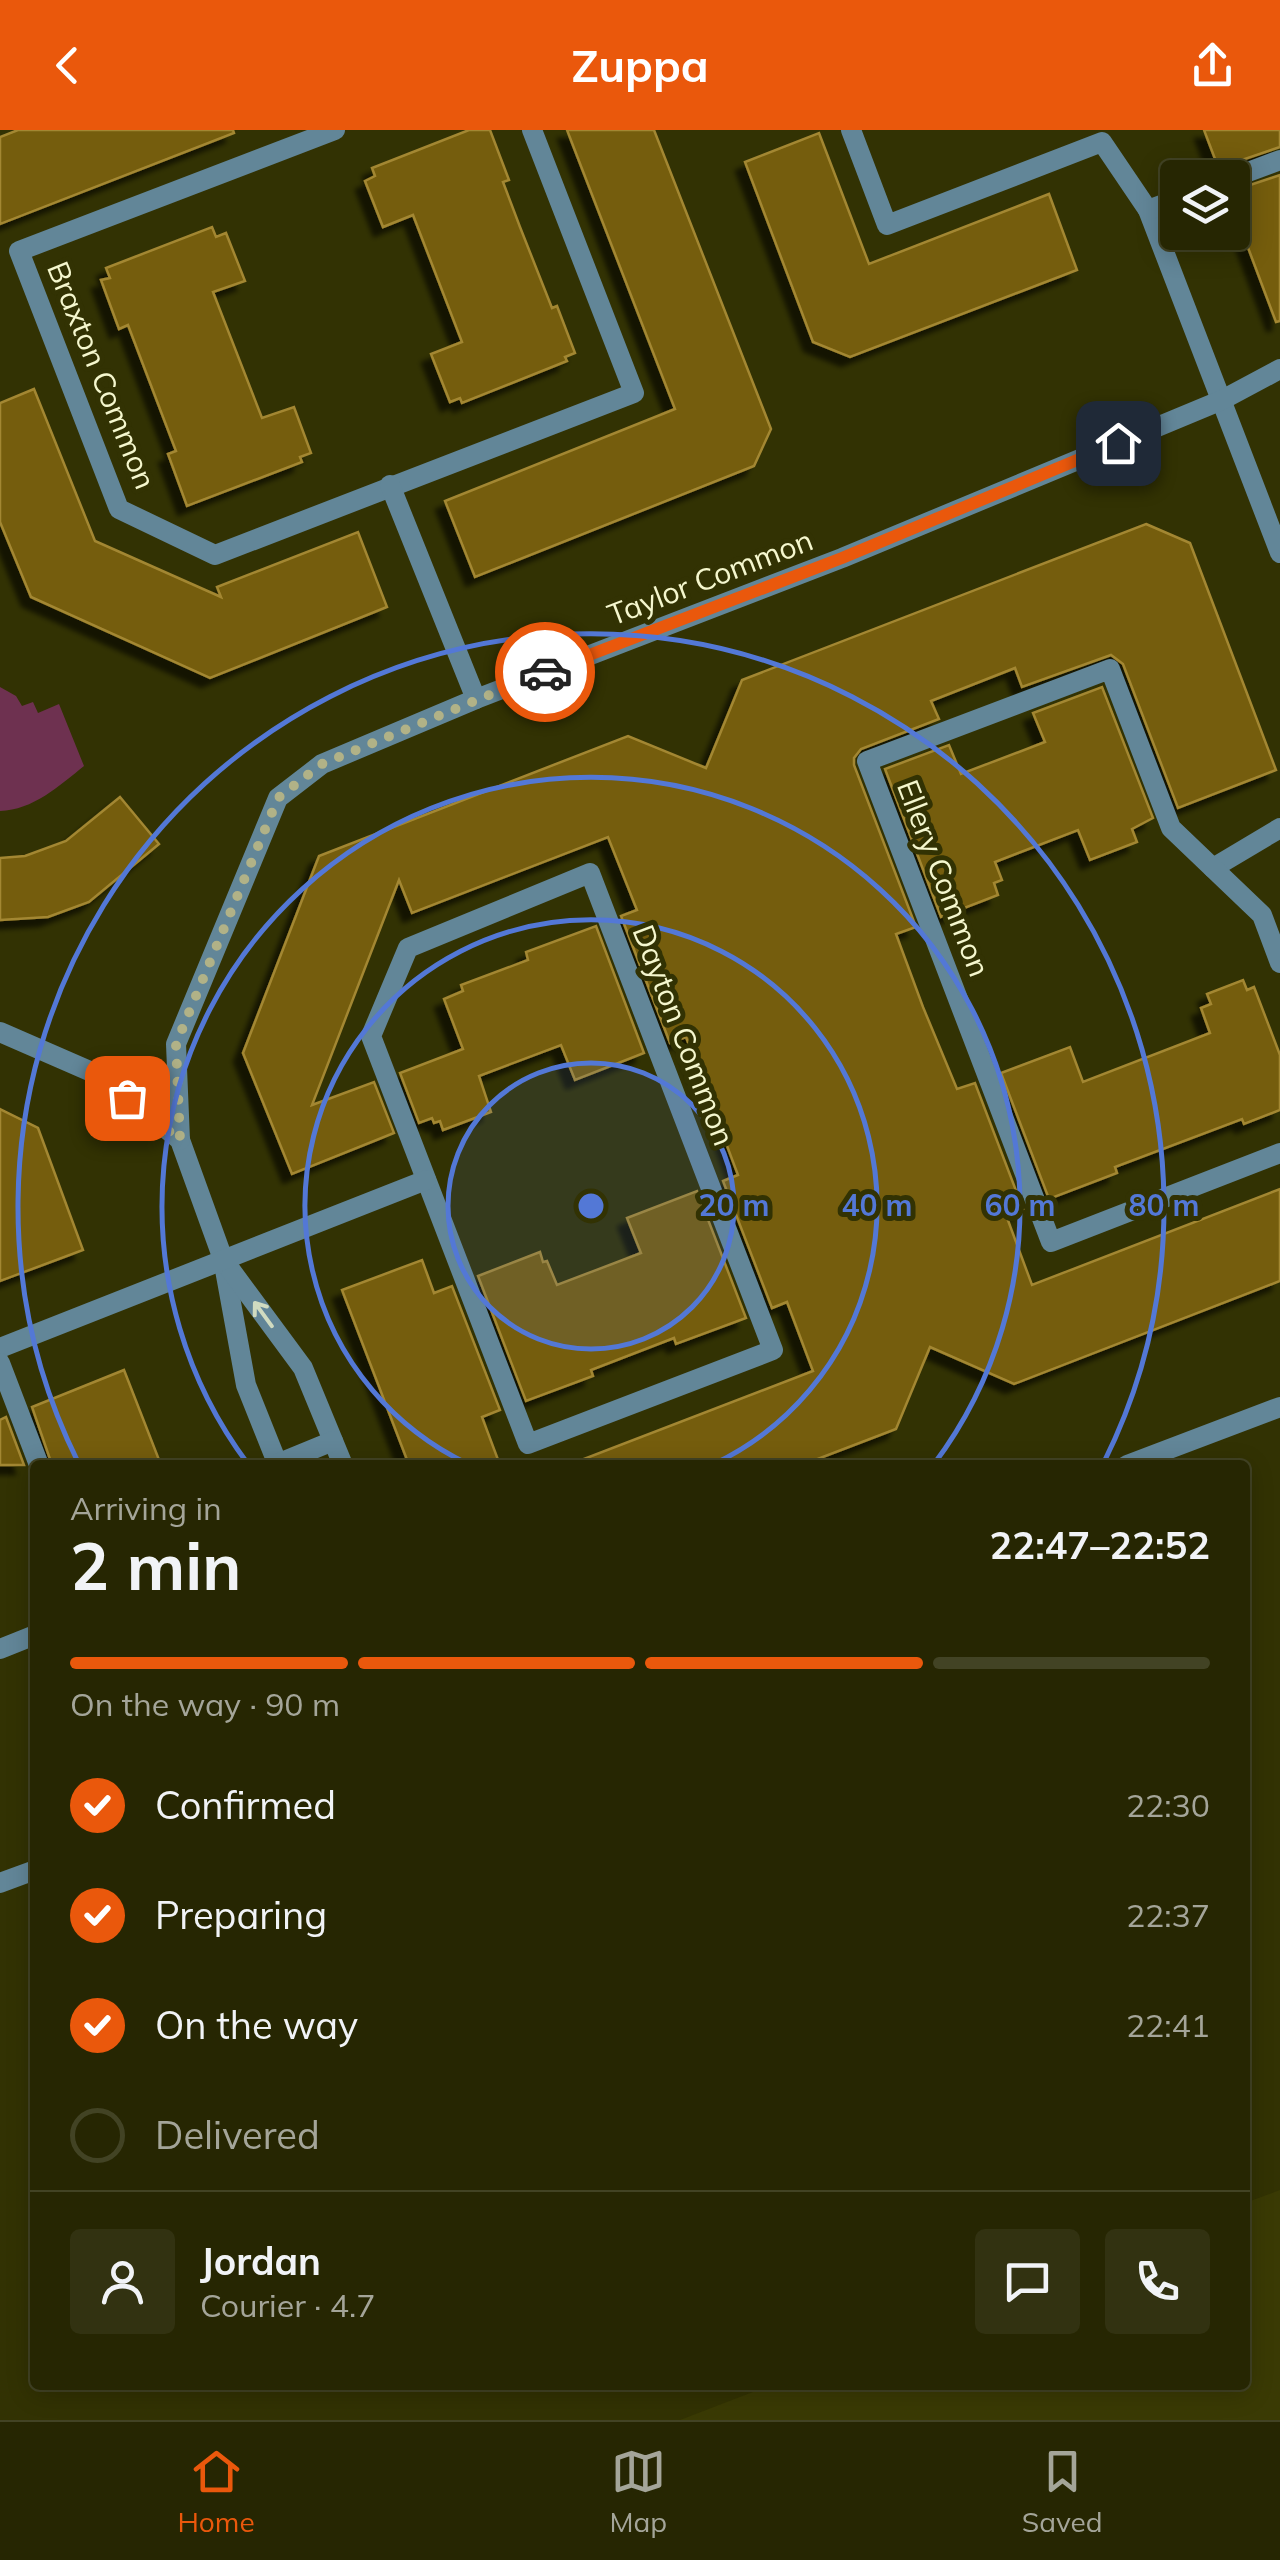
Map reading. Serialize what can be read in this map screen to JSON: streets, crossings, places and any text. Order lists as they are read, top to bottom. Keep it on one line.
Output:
{"streets":{"street":["Braxton Common","Taylor Common","Ellery Common","Dayton Common"]},"page":{"header":"Zuppa","heading":["2 min","Arriving in","22:47–22:52"],"panel":["Jordan","Courier · 4.7"],"bar":"On the way · 90 m","list":[["Confirmed","22:30"],["Preparing","22:37"],["On the way","22:41"],"Delivered"],"tabs":["Home","Map","Saved"]},"rings":["20 m","40 m","60 m","80 m"]}
